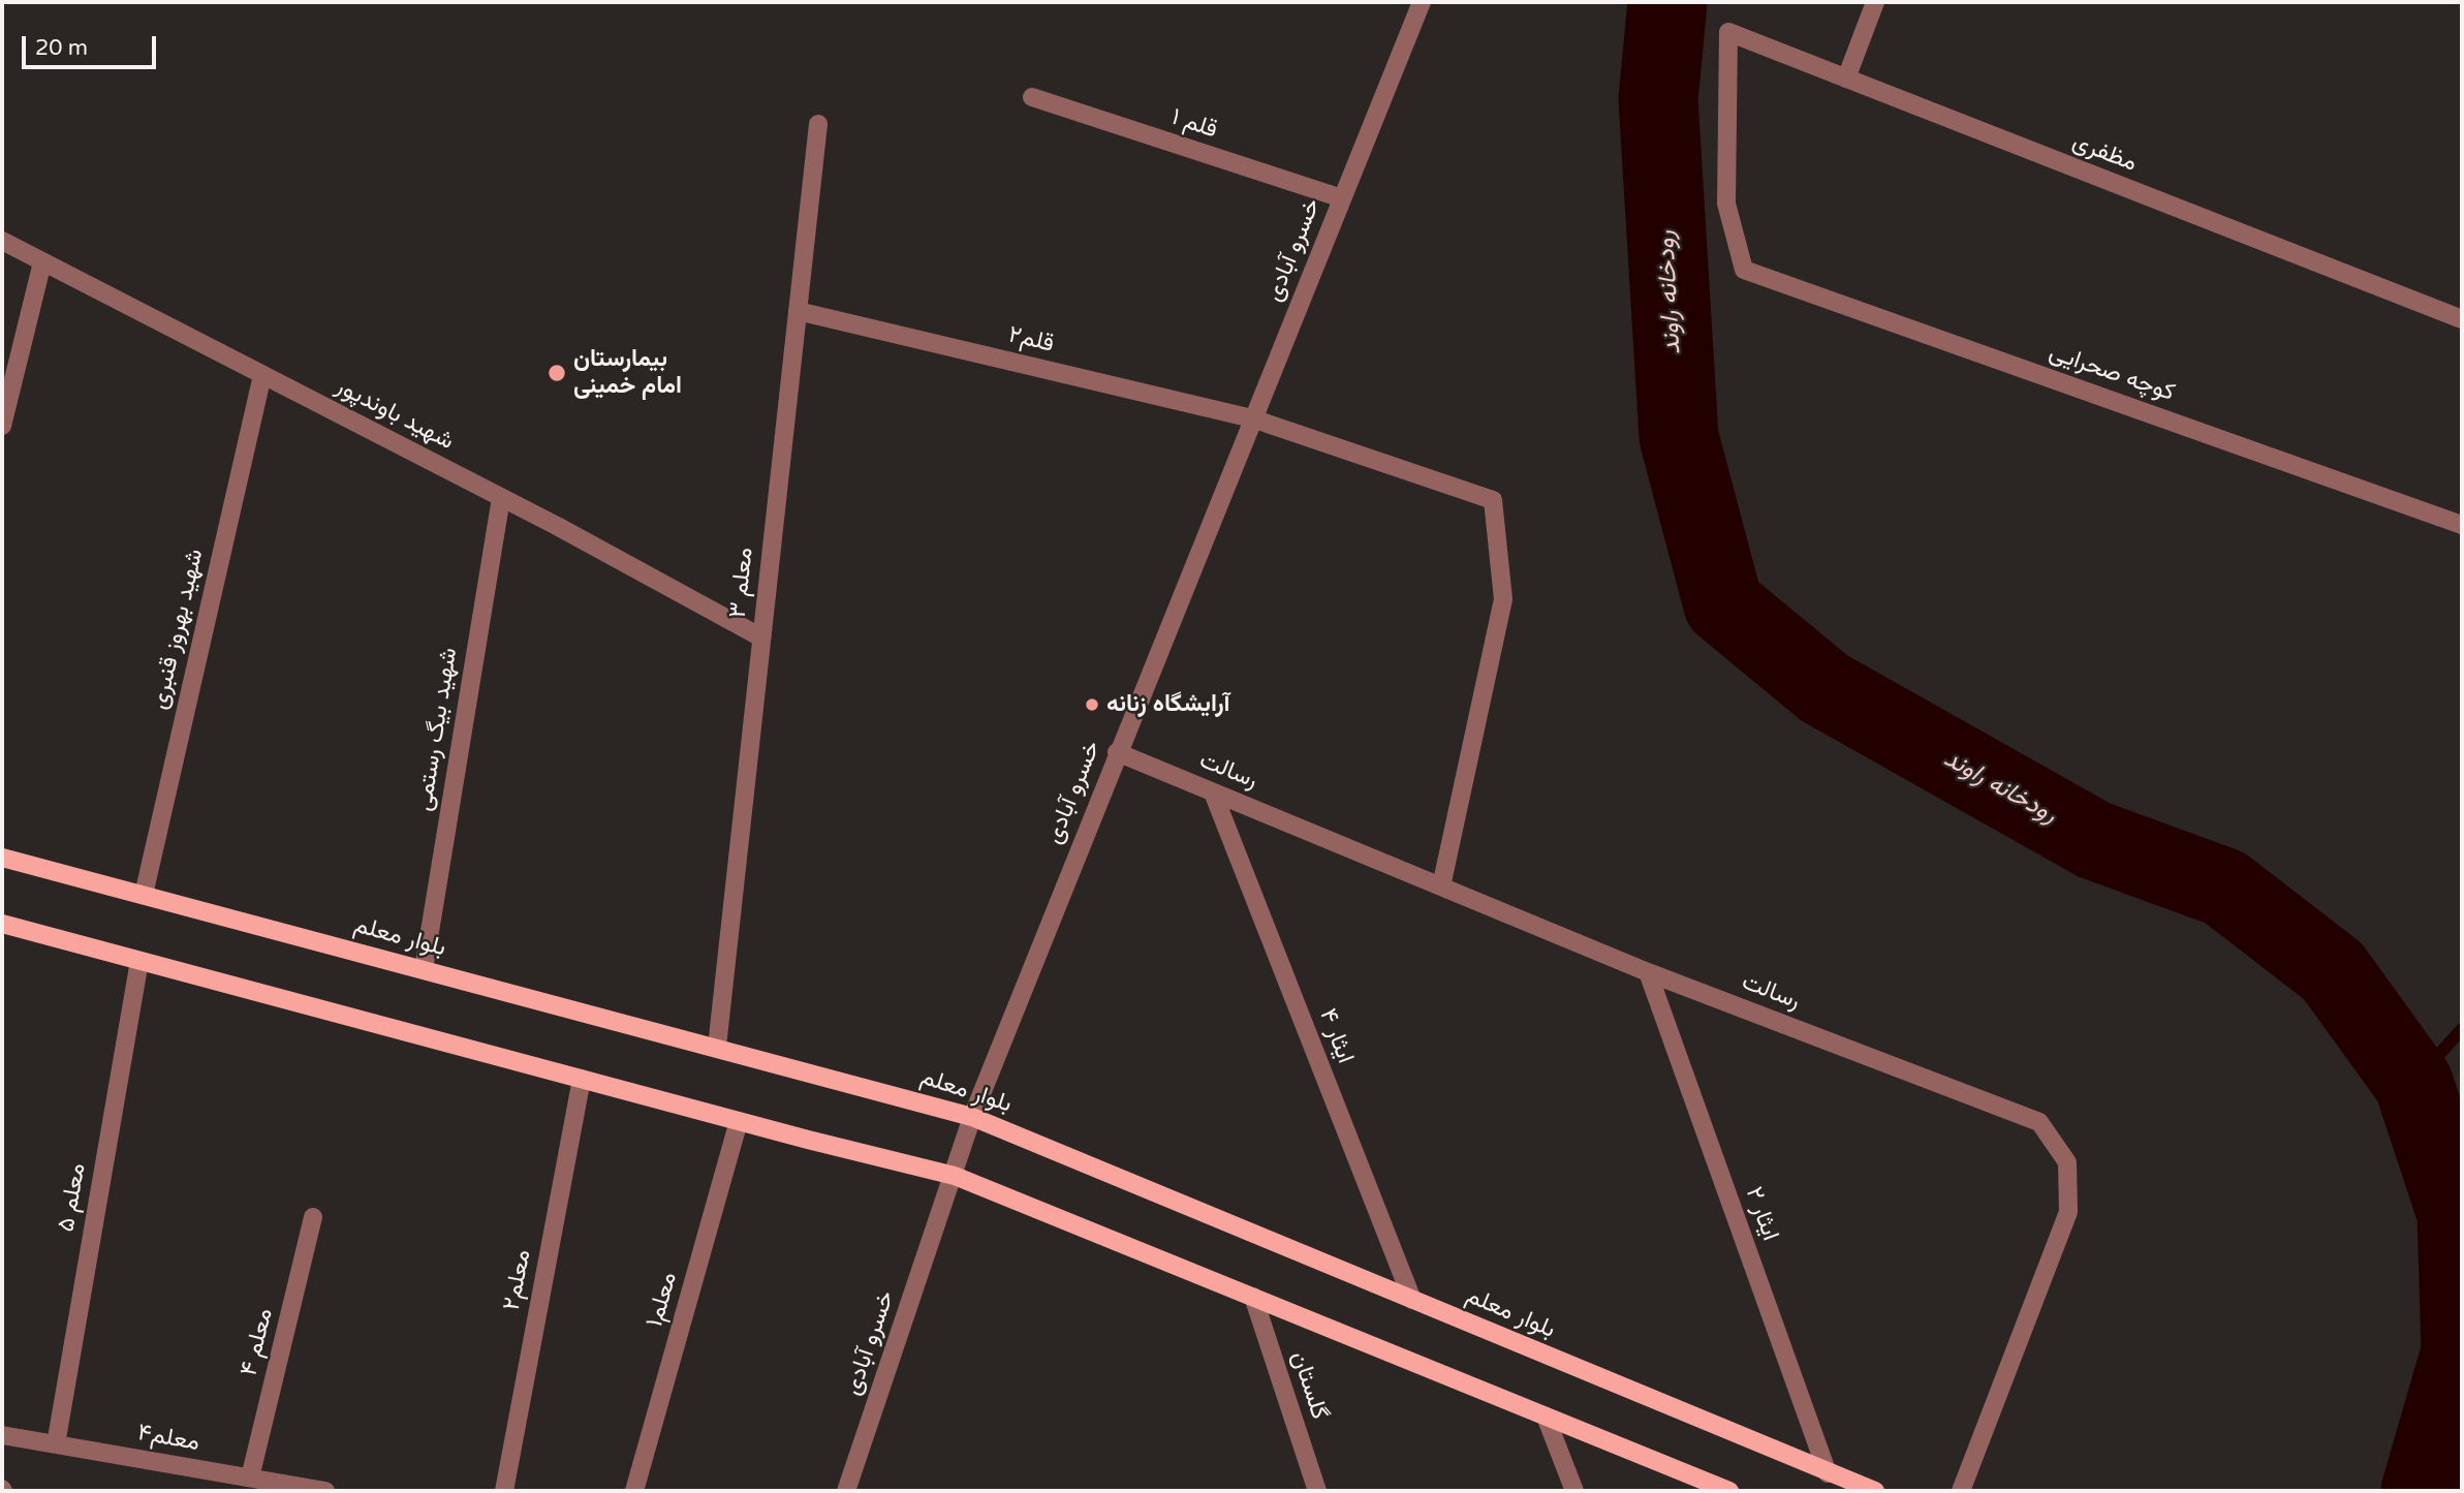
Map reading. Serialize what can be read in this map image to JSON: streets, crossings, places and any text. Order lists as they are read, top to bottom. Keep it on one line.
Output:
{"streets":{"main road":["بلوار معلم"],"street":["قلم ۱","مظفری","خسرو آبادی","قلم۲","کوچه صحرایی","شهید باوندپور","معلم ۳","شهید بهروز قنبری","شهید بیگ رستمی","رسالت","ایثار ۴","معلم ۵","ایثار ۲","معلم۲","معلم۱","معلم ۴","گلستان","معلم۴"]},"crossings":[["قلم ۱","خسرو آبادی"],["مظفری","کوچه صحرایی"],["خسرو آبادی","قلم۲"],["خسرو آبادی","رسالت"],["خسرو آبادی","بلوار معلم"],["قلم۲","معلم ۳"],["قلم۲","رسالت"],["شهید باوندپور","معلم ۳"],["شهید باوندپور","شهید بهروز قنبری"],["شهید باوندپور","شهید بیگ رستمی"],["معلم ۳","بلوار معلم"],["شهید بهروز قنبری","بلوار معلم"],["شهید بیگ رستمی","بلوار معلم"],["رسالت","ایثار ۴"],["رسالت","ایثار ۲"],["بلوار معلم","ایثار ۴"],["بلوار معلم","ایثار ۲"],["معلم ۵","معلم۴"],["معلم ۴","معلم۴"]],"water":["رودخانه راوند"],"places":["بیمارستان امام خمینی","آرایشگاه زنانه"],"scale_bar":"20 m"}
